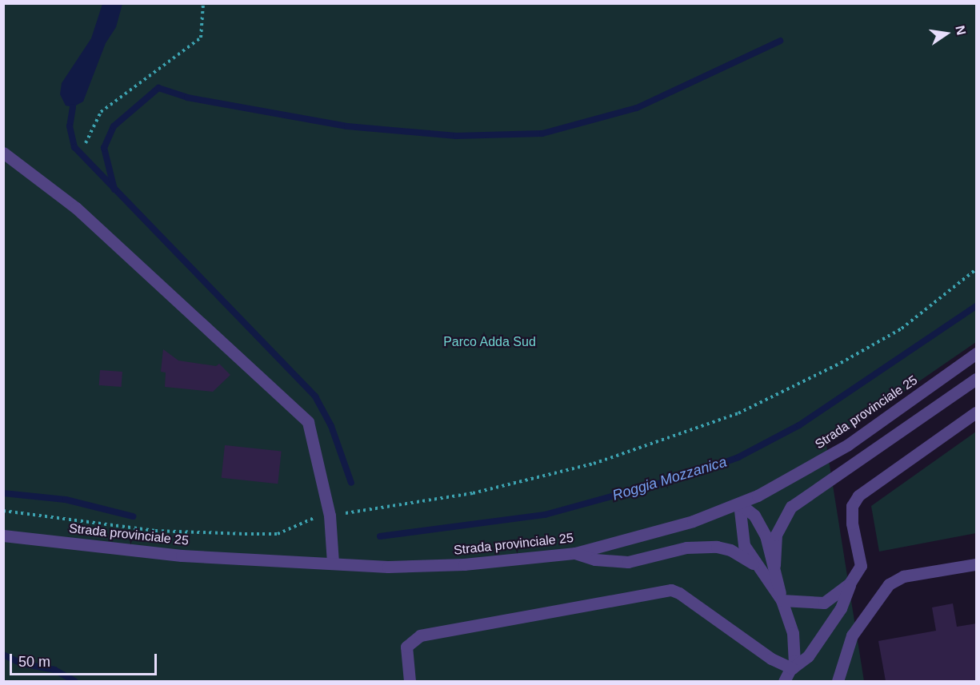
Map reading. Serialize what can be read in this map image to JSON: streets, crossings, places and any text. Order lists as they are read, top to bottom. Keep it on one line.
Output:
{"streets":{"street":["Strada provinciale 25"]},"water":["Roggia Mozzanica"],"parks":["Parco Adda Sud"],"scale_bar":"50 m","north":"right"}
